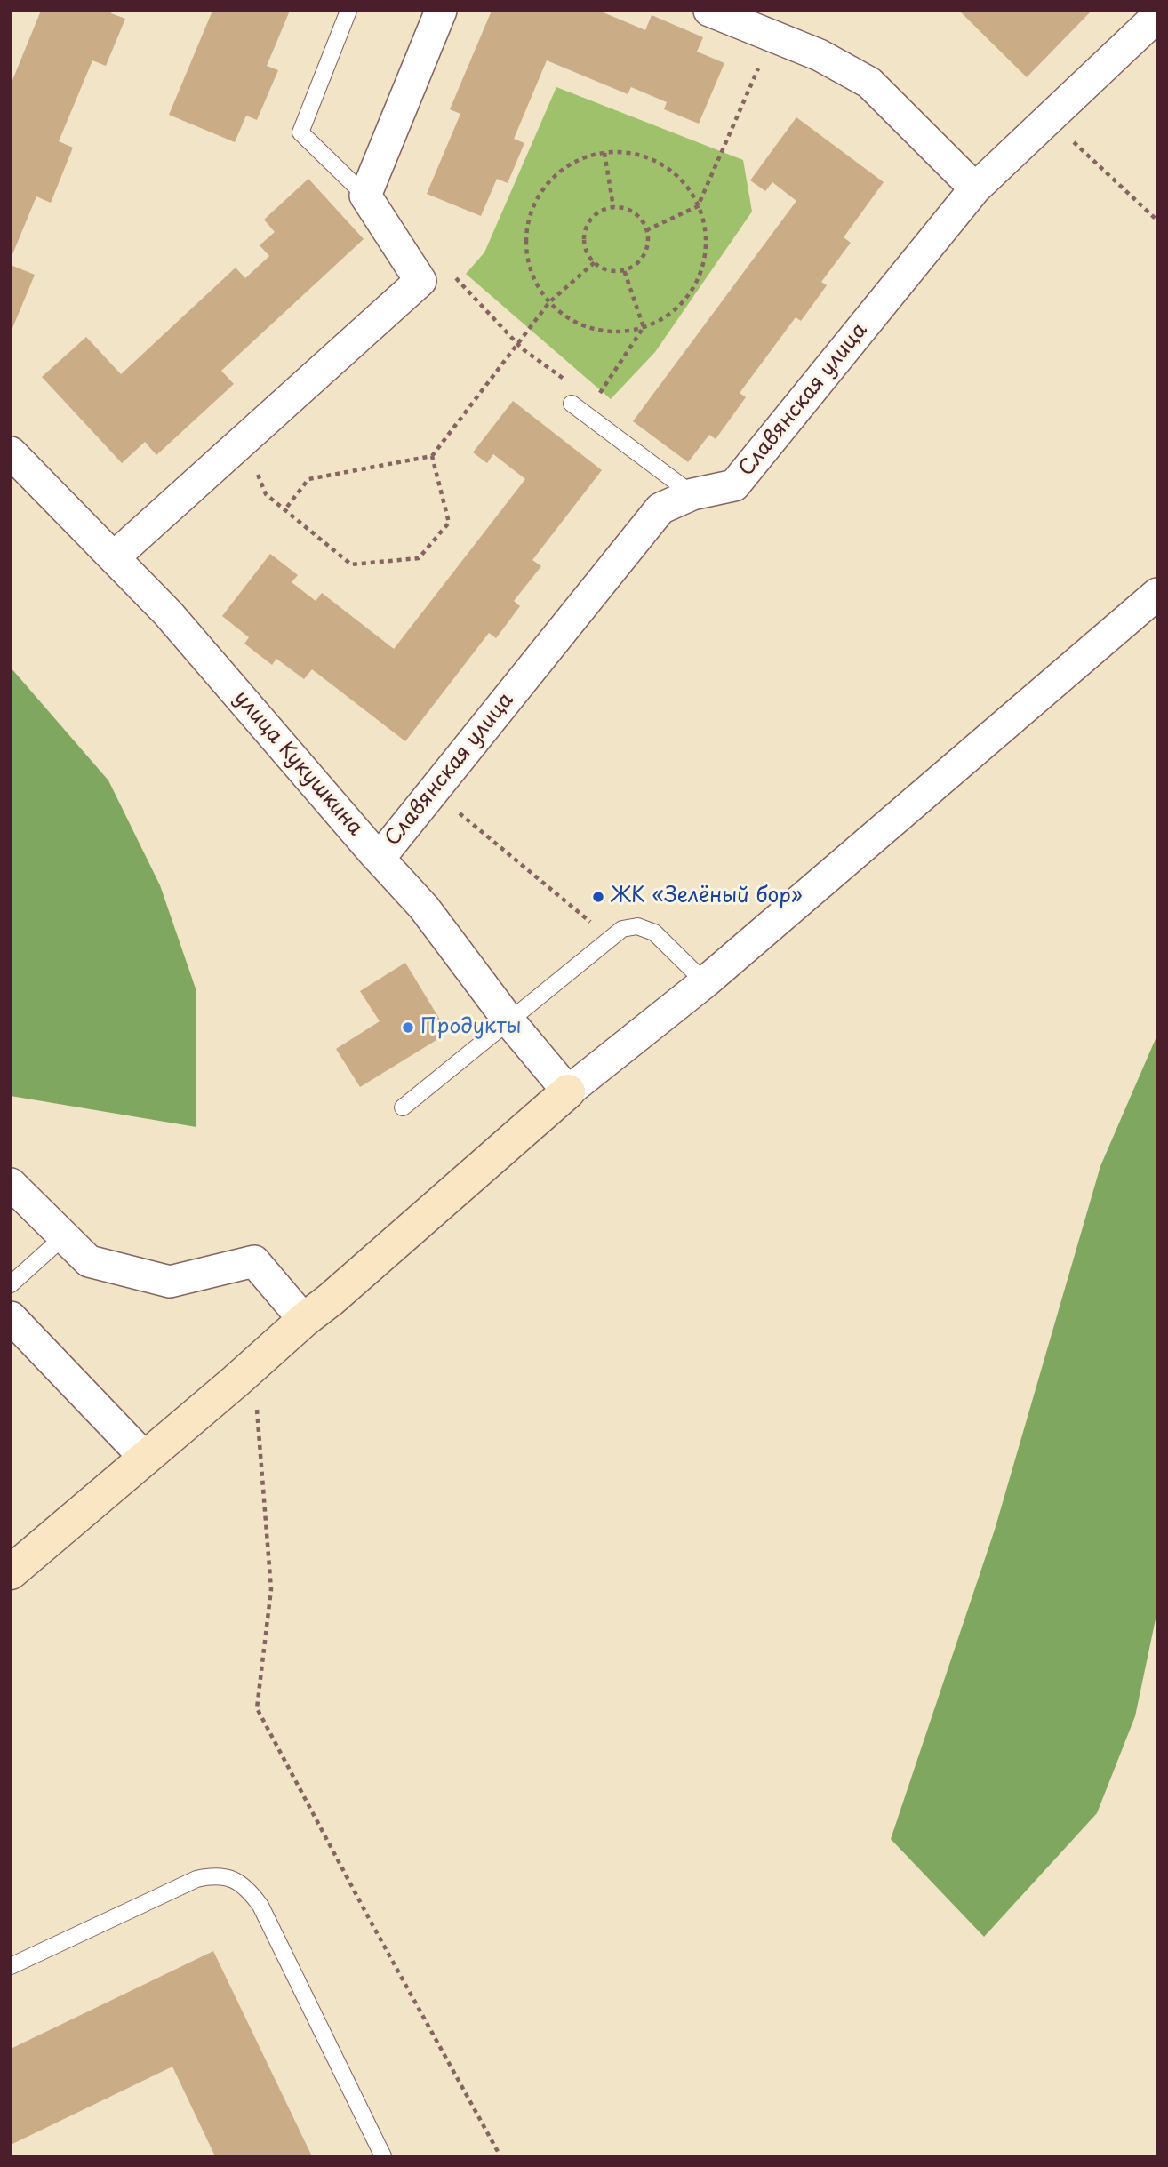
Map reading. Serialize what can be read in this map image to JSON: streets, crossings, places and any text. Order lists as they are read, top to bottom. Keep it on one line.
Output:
{"streets":{"street":["Славянская улица","улица Кукушкина"]},"crossings":[["Славянская улица","улица Кукушкина"]],"places":["ЖК «Зелёный бор»","Продукты"]}
